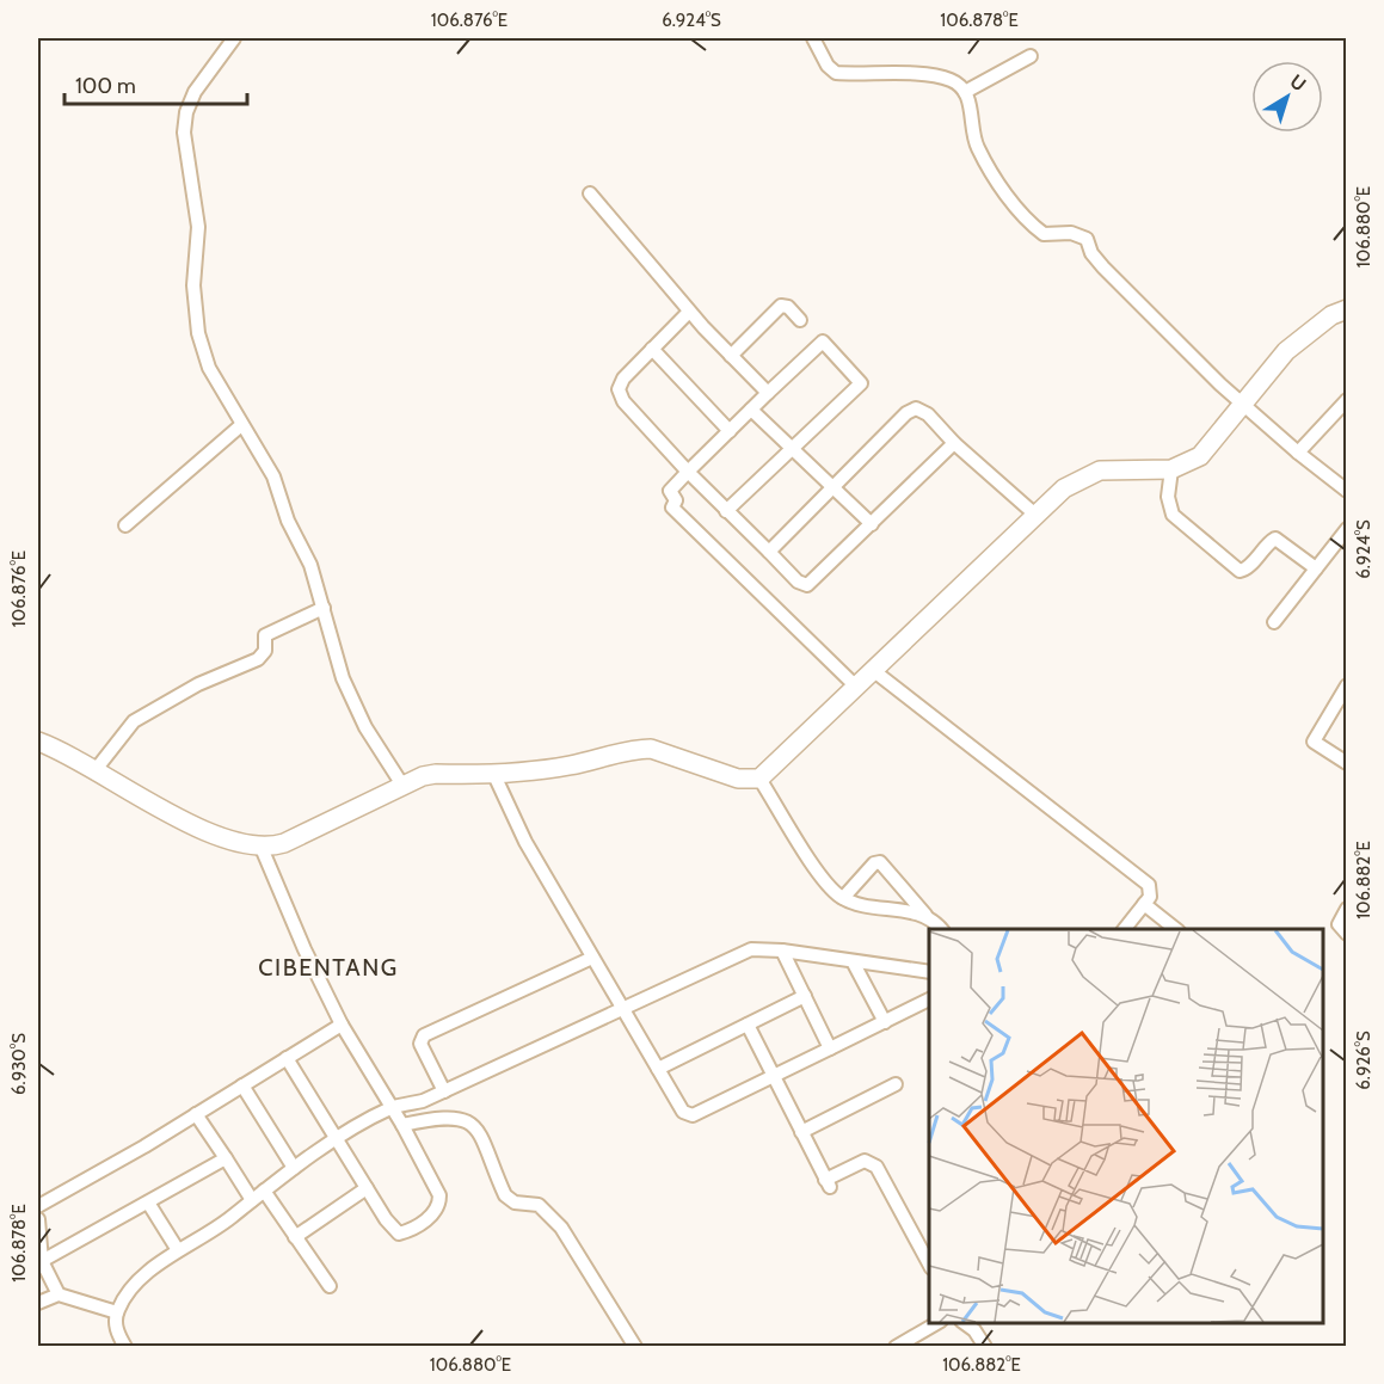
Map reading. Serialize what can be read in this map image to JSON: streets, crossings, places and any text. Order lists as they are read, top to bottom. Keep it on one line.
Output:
{"districts":["CIBENTANG"],"scale_bar":"100 m","north":"top right","coordinates":["106.876°E","6.924°S","106.878°E","106.880°E","106.882°E","6.926°S","6.930°S"]}
